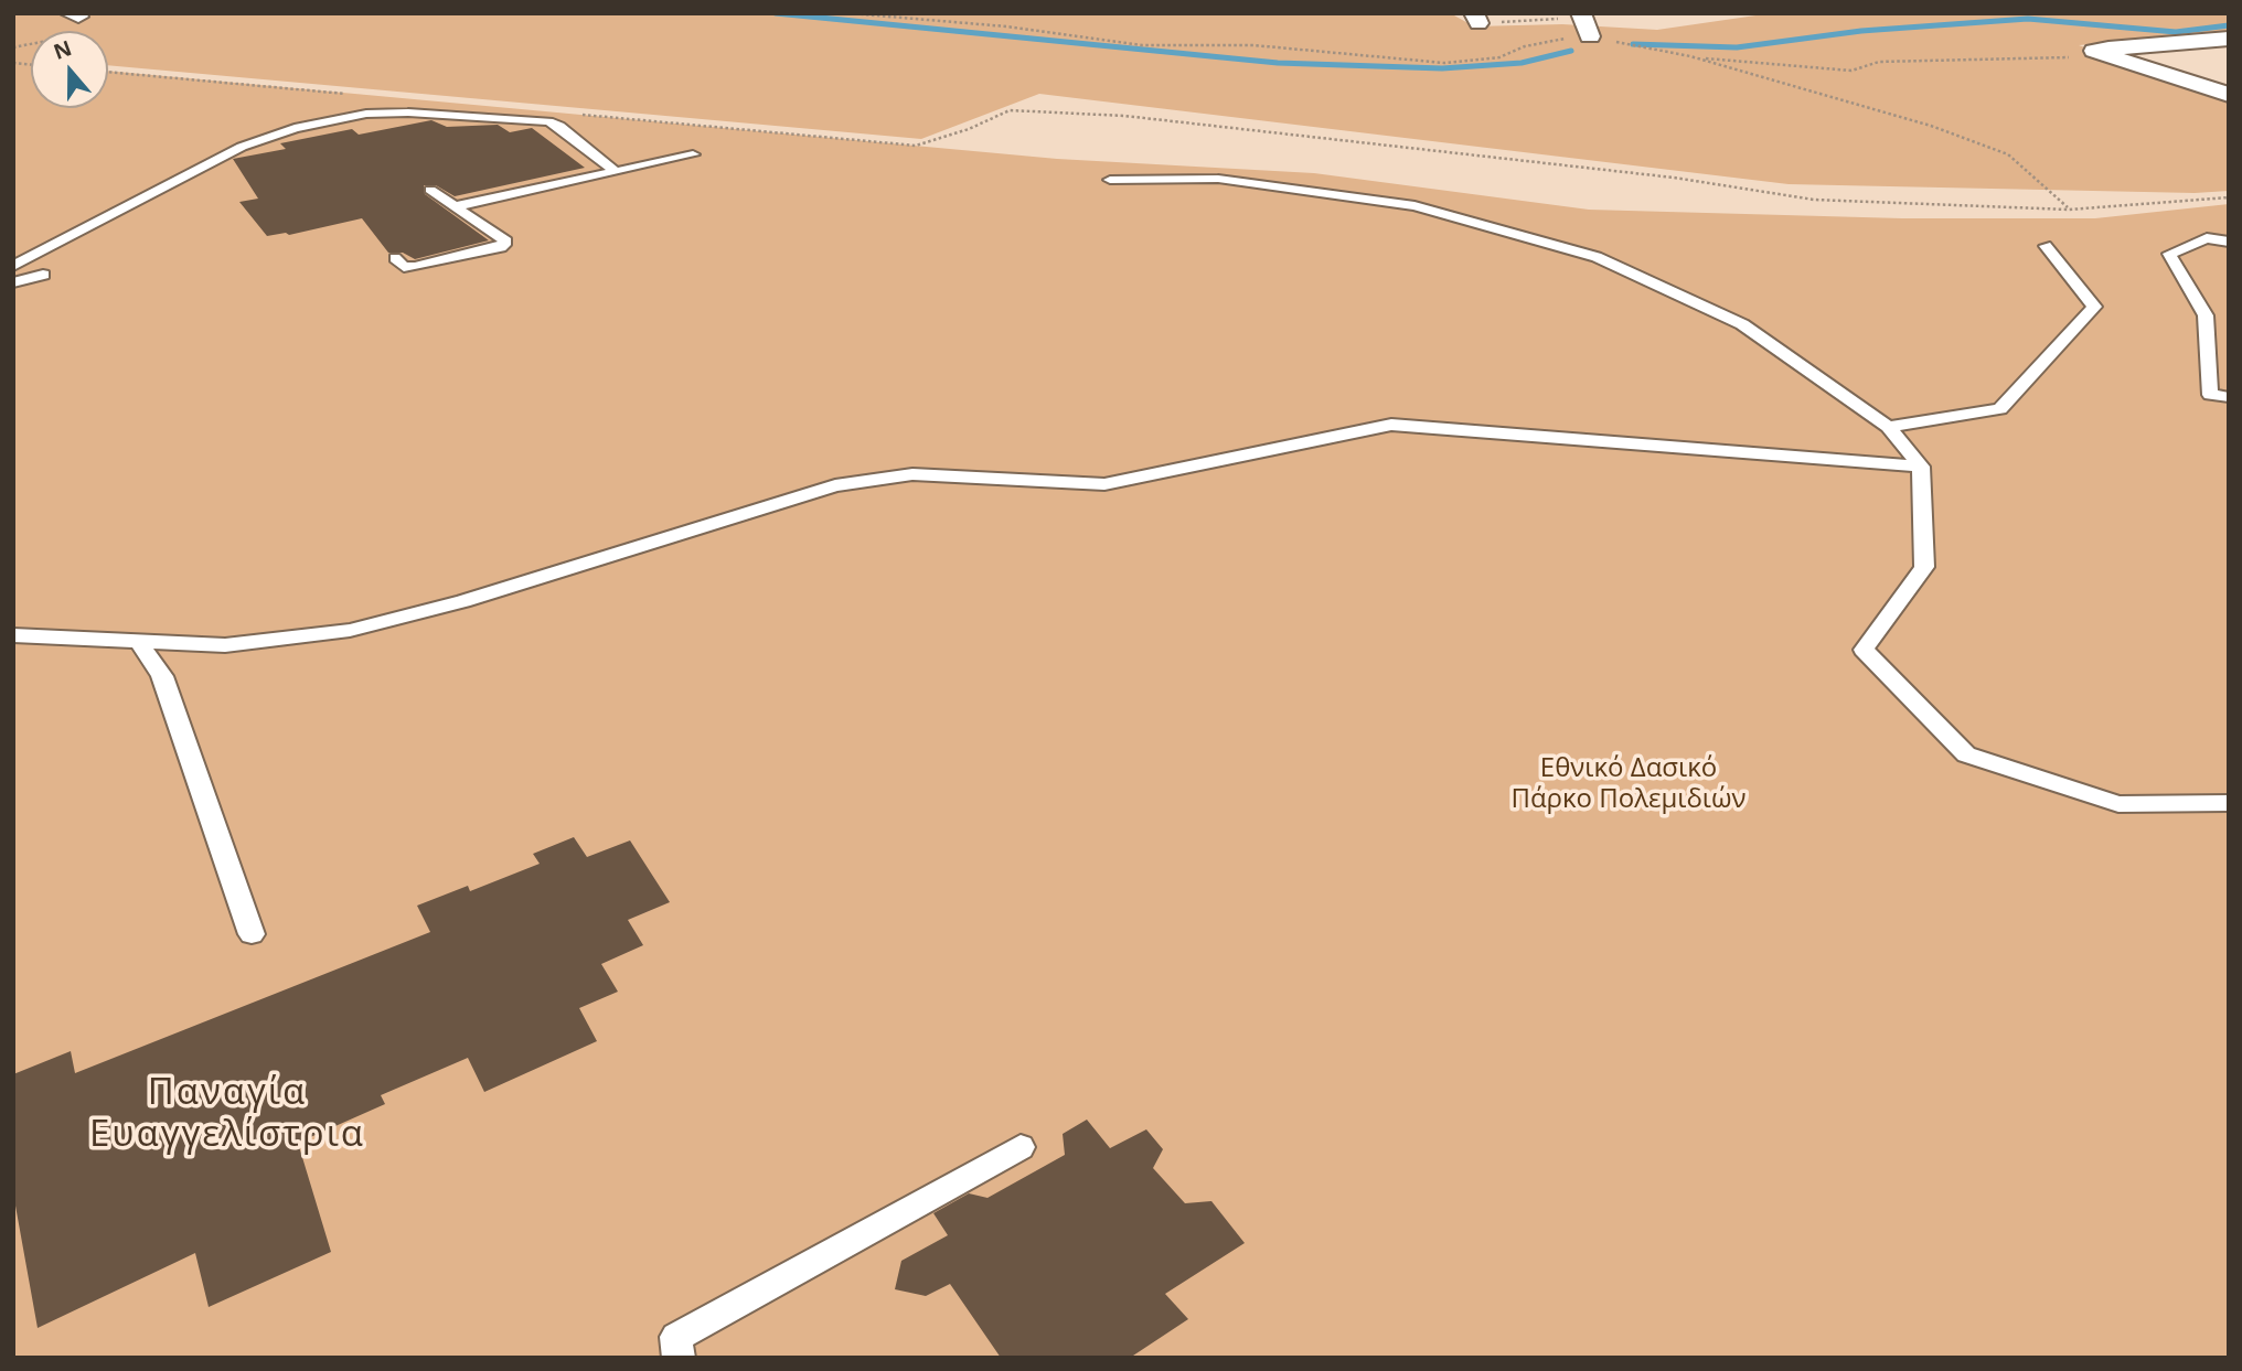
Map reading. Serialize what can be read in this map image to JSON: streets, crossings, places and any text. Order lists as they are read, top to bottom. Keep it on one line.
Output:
{"districts":["Παναγία Ευαγγελίστρια"],"parks":["Εθνικό Δασικό Πάρκο Πολεμιδιών"],"north":"top"}
